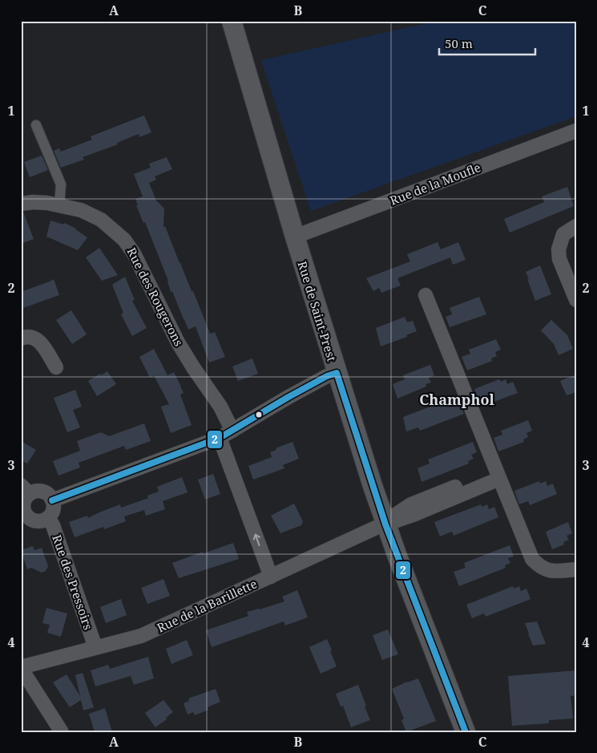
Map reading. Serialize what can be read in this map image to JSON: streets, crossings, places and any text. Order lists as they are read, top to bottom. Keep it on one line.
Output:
{"streets":{"main road":["Rue de Saint-Prest"],"street":["Rue de la Moufle","Rue des Rougerons","Rue des Pressoirs","Rue de la Barillette"]},"crossings":[["Rue de la Moufle","Rue de Saint-Prest"],["Rue de Saint-Prest","Rue de la Barillette"],["Rue des Pressoirs","Rue de la Barillette"]],"districts":["Champhol"],"lines":["transit line 2"],"scale_bar":"50 m","grid":{"columns":["A","B","C"],"rows":["1","2","3","4"]}}
